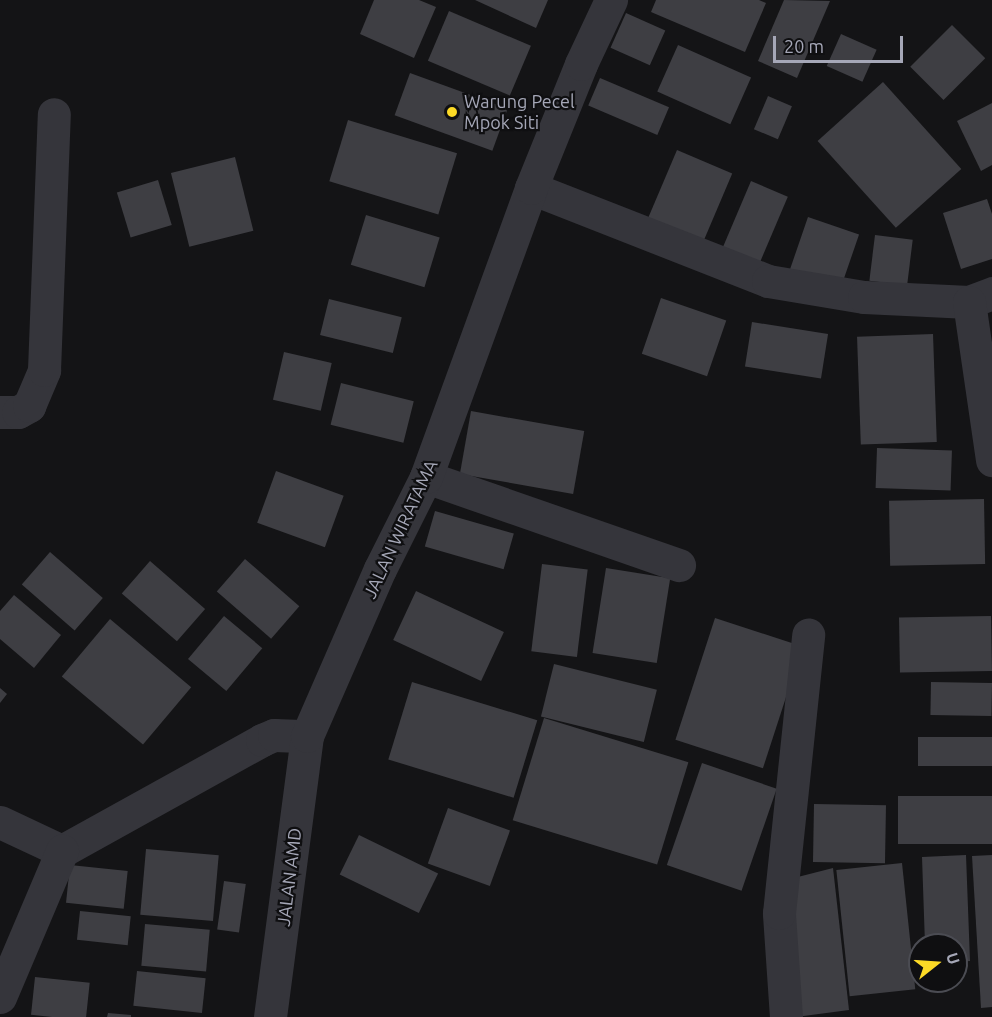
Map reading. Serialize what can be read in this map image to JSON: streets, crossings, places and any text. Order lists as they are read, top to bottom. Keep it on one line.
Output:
{"streets":{"street":["JALAN WIRATAMA","JALAN AMD"]},"crossings":[["JALAN WIRATAMA","JALAN AMD"]],"places":["Warung Pecel Mpok Siti"],"scale_bar":"20 m","north":"right"}
